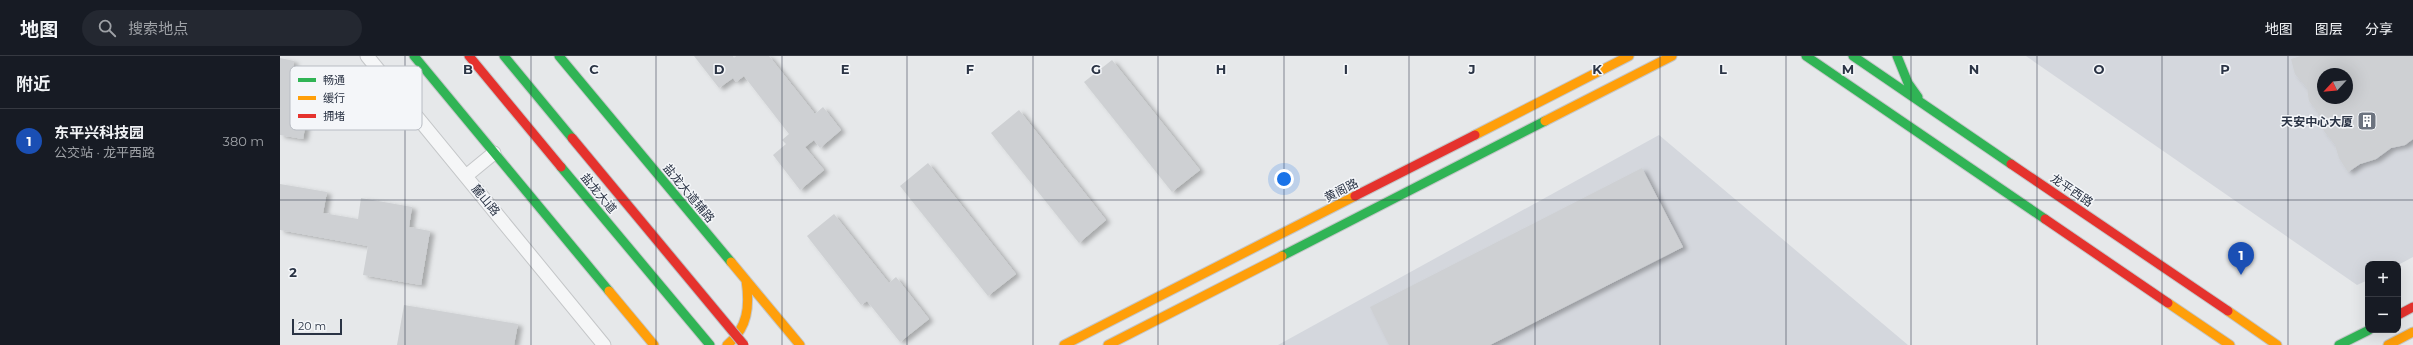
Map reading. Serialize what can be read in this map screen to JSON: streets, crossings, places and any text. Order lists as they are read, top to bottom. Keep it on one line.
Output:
{"streets":{"main road":["黄阁路","龙平西路","盐龙大道","盐龙大道辅路"],"street":["麓山路"]},"places":{"building":["天安中心大厦"]},"legend":["畅通","缓行","拥堵"],"scale_bar":"20 m","north":"bottom left","page":{"header":"地图","search":"搜索地点","nav":["地图","图层","分享"],"heading":"附近","list":[{"mark":"1","name":"东平兴科技园","note":"公交站 · 龙平西路","value":"380 m"}],"pins":"1","map_buttons":["+","−"],"scale":"20 m"},"grid":{"columns":["B","C","D","E","F","G","H","I","J","K","L","M","N","O","P"],"rows":["2"]}}
